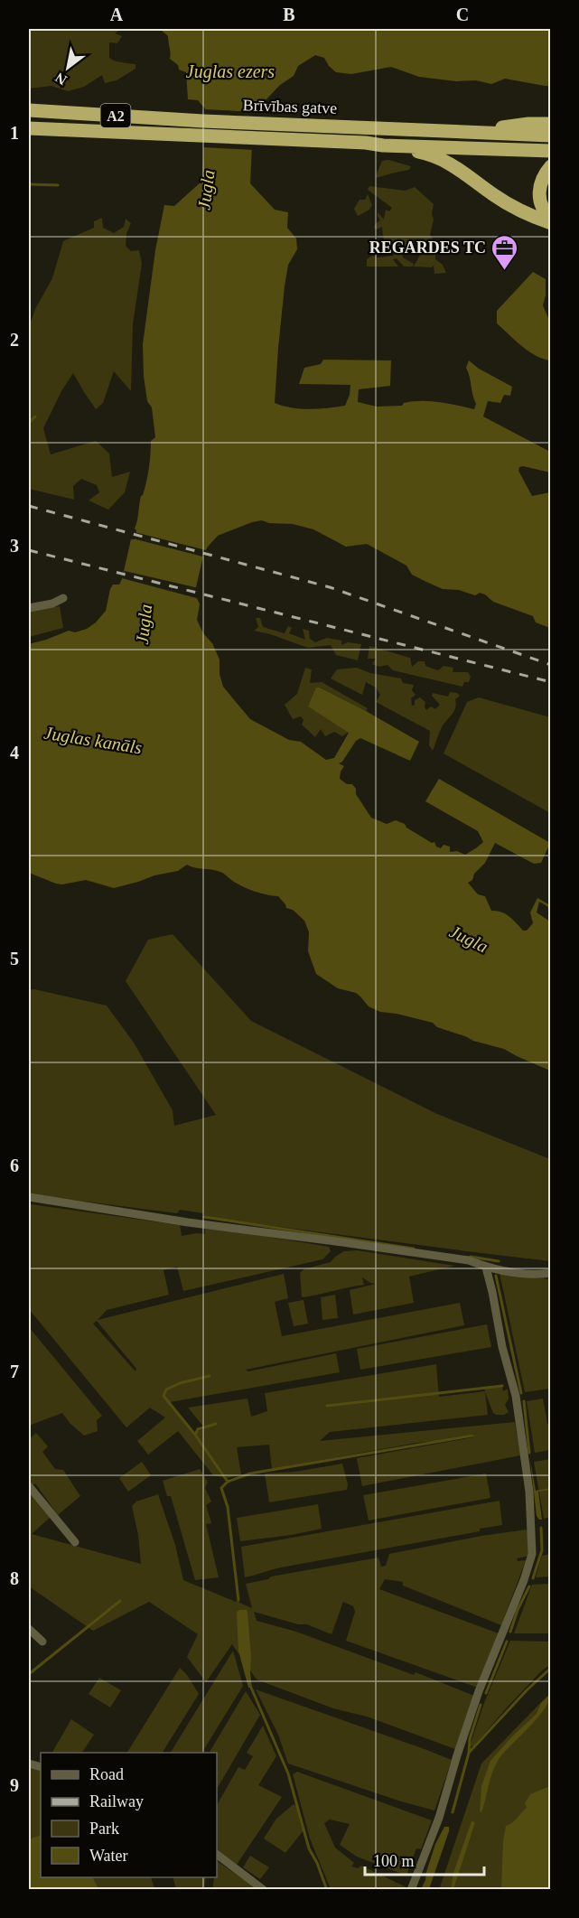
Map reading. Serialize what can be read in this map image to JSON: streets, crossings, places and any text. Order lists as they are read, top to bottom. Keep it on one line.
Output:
{"streets":{"highway":["Brīvības gatve","A2"]},"water":["Juglas ezers","Jugla","Juglas kanāls"],"places":{"office":["REGARDES TC"]},"legend":["Road","Railway","Park","Water"],"scale_bar":"100 m","north":"bottom left","grid":{"columns":["A","B","C"],"rows":["1","2","3","4","5","6","7","8","9"]}}
